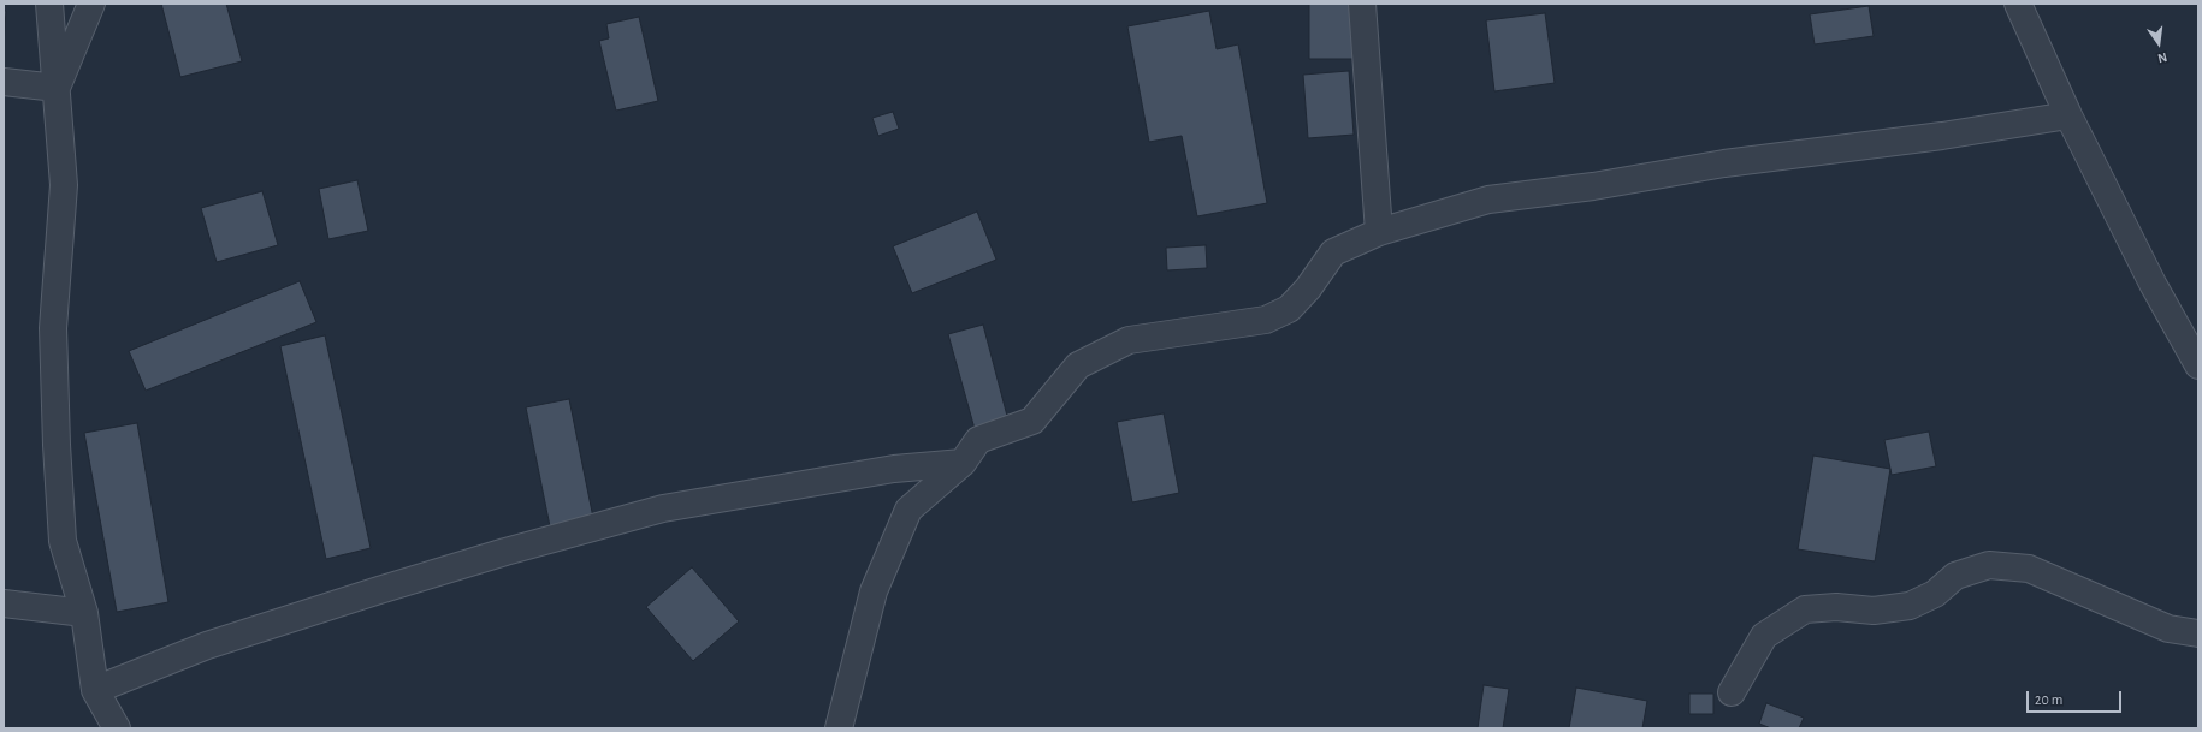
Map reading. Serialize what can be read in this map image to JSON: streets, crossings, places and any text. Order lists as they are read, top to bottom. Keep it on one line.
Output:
{"scale_bar":"20 m","north":"bottom"}
